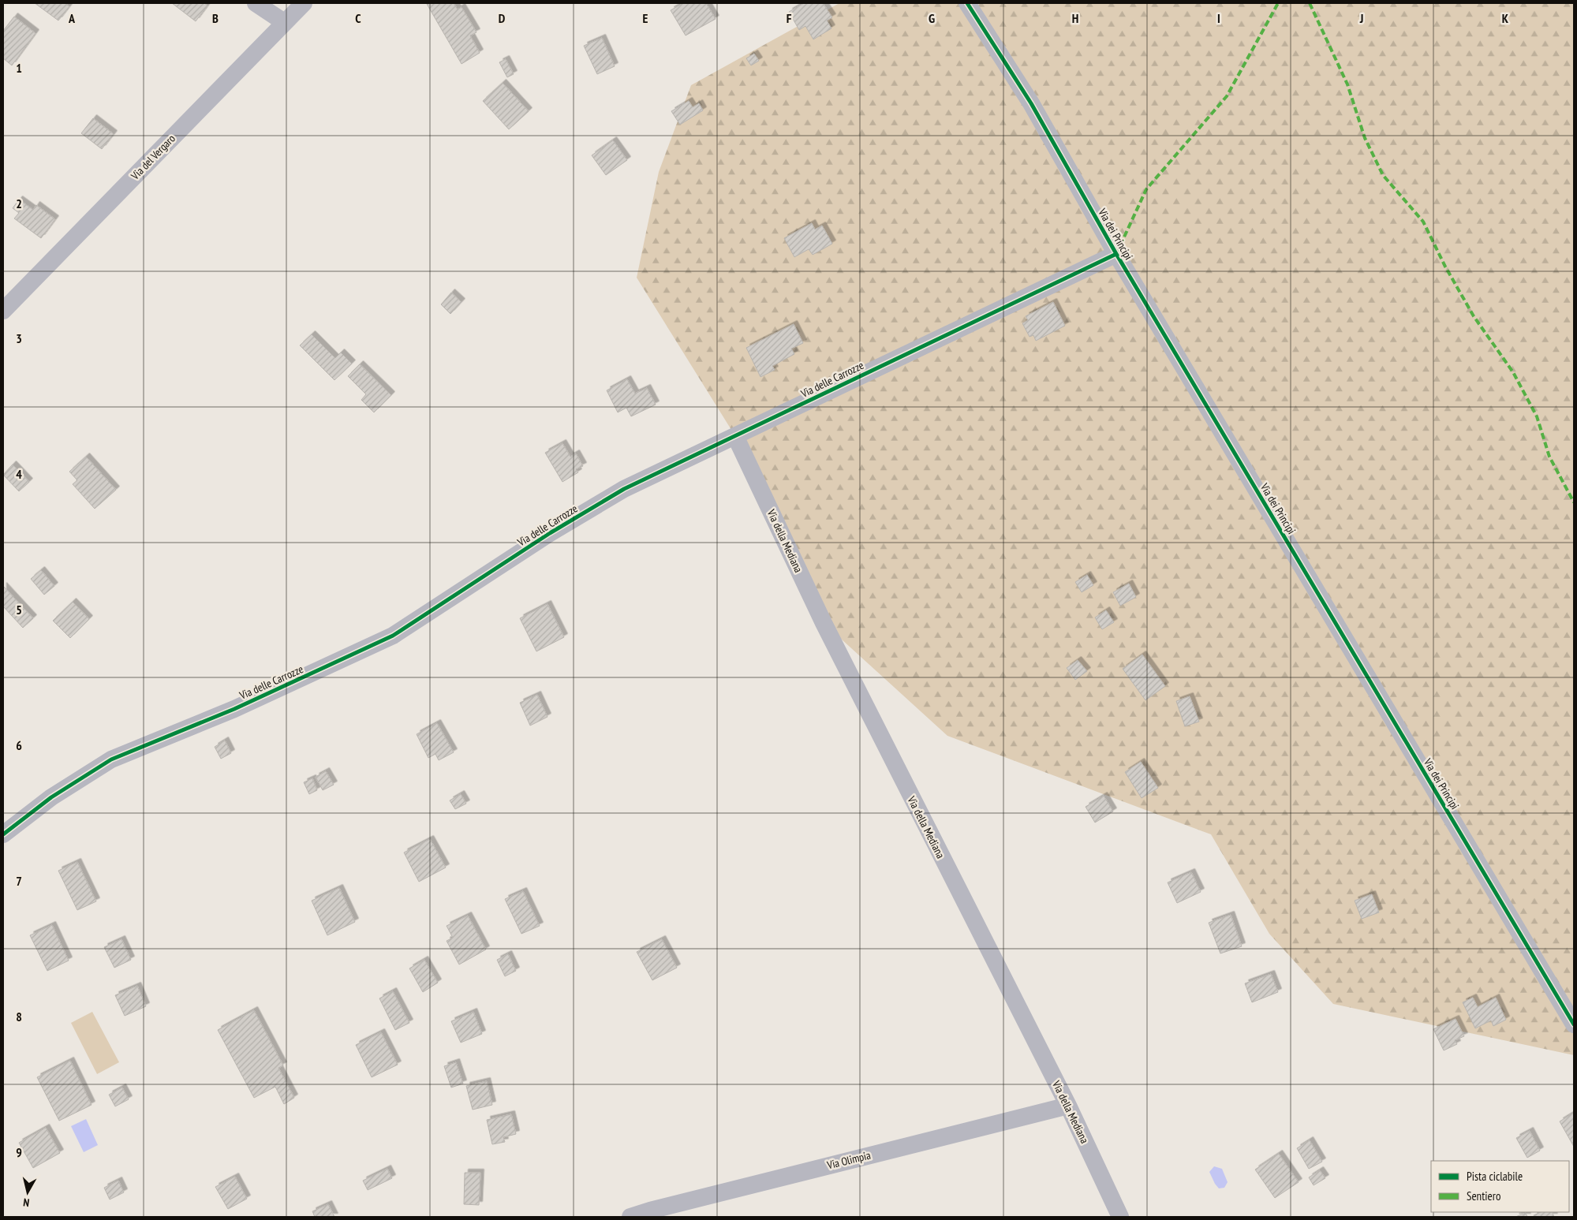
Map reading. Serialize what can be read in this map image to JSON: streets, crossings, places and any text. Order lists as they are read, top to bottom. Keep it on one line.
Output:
{"streets":{"street":["Via del Vergaro","Via dei Principi","Via delle Carrozze","Via della Mediana","Via Olimpia"]},"crossings":[["Via dei Principi","Via delle Carrozze"],["Via delle Carrozze","Via della Mediana"],["Via della Mediana","Via Olimpia"]],"legend":["Pista ciclabile","Sentiero"],"north":"bottom","grid":{"columns":["A","B","C","D","E","F","G","H","I","J","K"],"rows":["1","2","3","4","5","6","7","8","9"]}}
